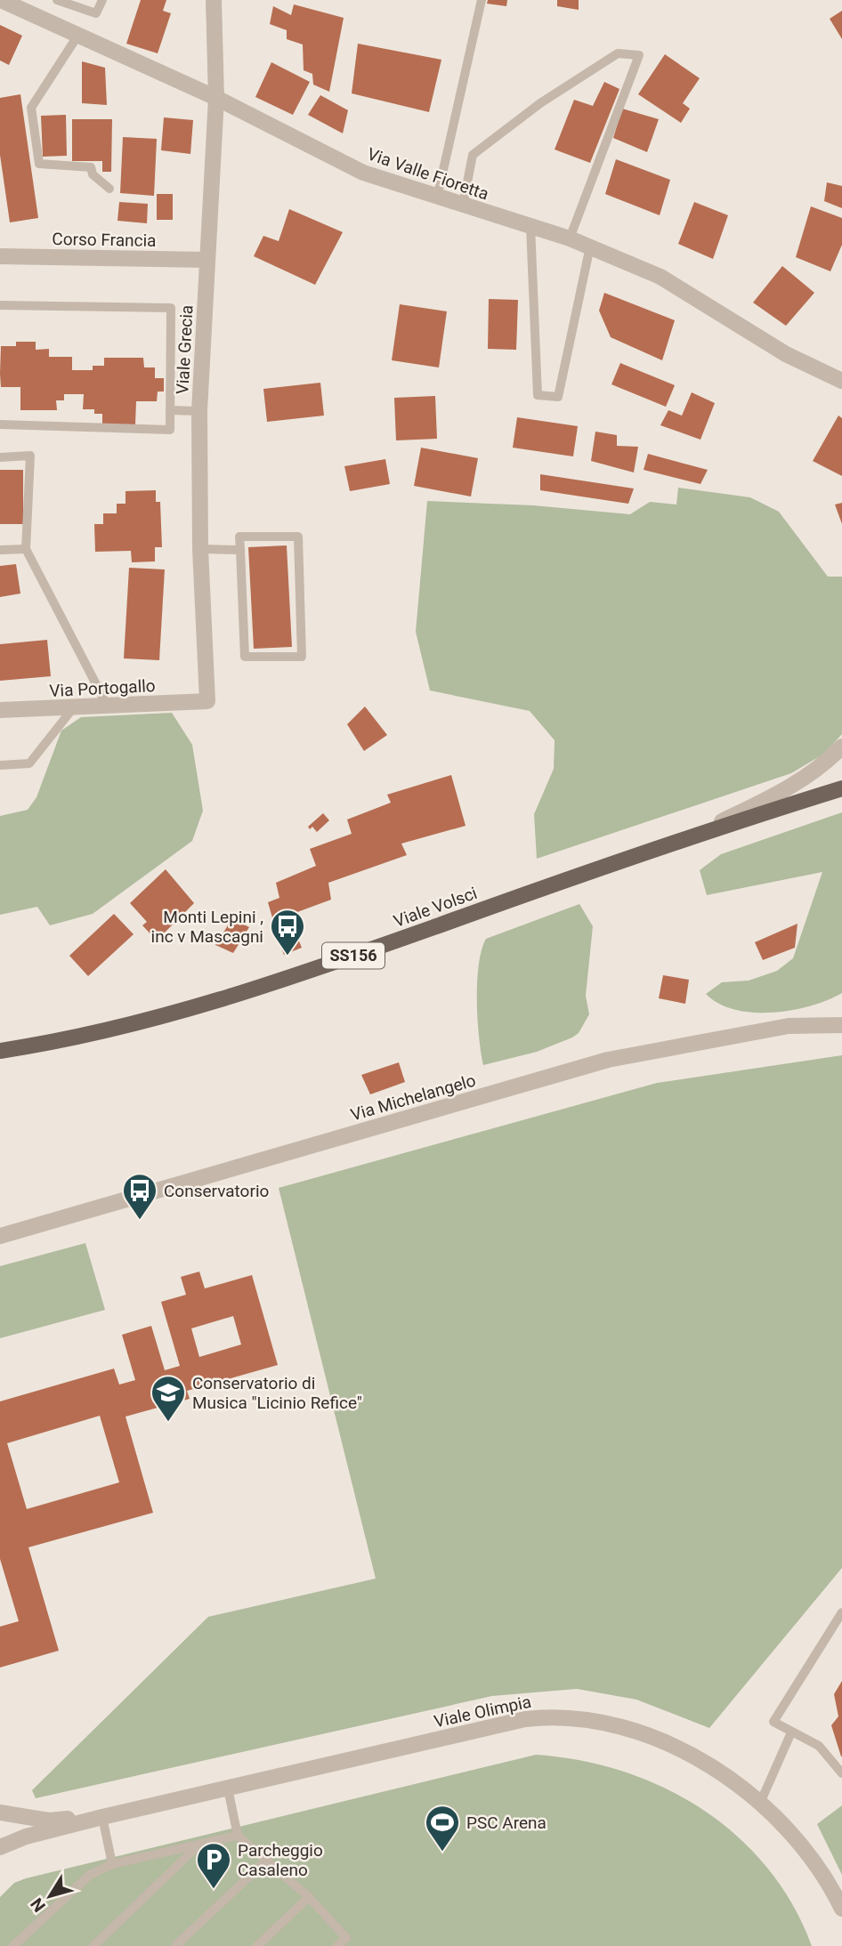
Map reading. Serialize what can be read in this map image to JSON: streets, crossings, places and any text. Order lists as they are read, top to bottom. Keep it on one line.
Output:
{"streets":{"main road":["Viale Volsci","SS156"],"street":["Via Valle Fioretta","Corso Francia","Viale Grecia","Via Portogallo","Via Michelangelo","Viale Olimpia"]},"crossings":[["Via Valle Fioretta","Viale Grecia"],["Corso Francia","Viale Grecia"],["Viale Grecia","Via Portogallo"]],"places":{"bus stop":["Monti Lepini , inc v Mascagni","Conservatorio"],"school or university":["Conservatorio di Musica \"Licinio Refice\""],"sports":["PSC Arena"],"parking":["Parcheggio Casaleno"]},"north":"bottom left"}
